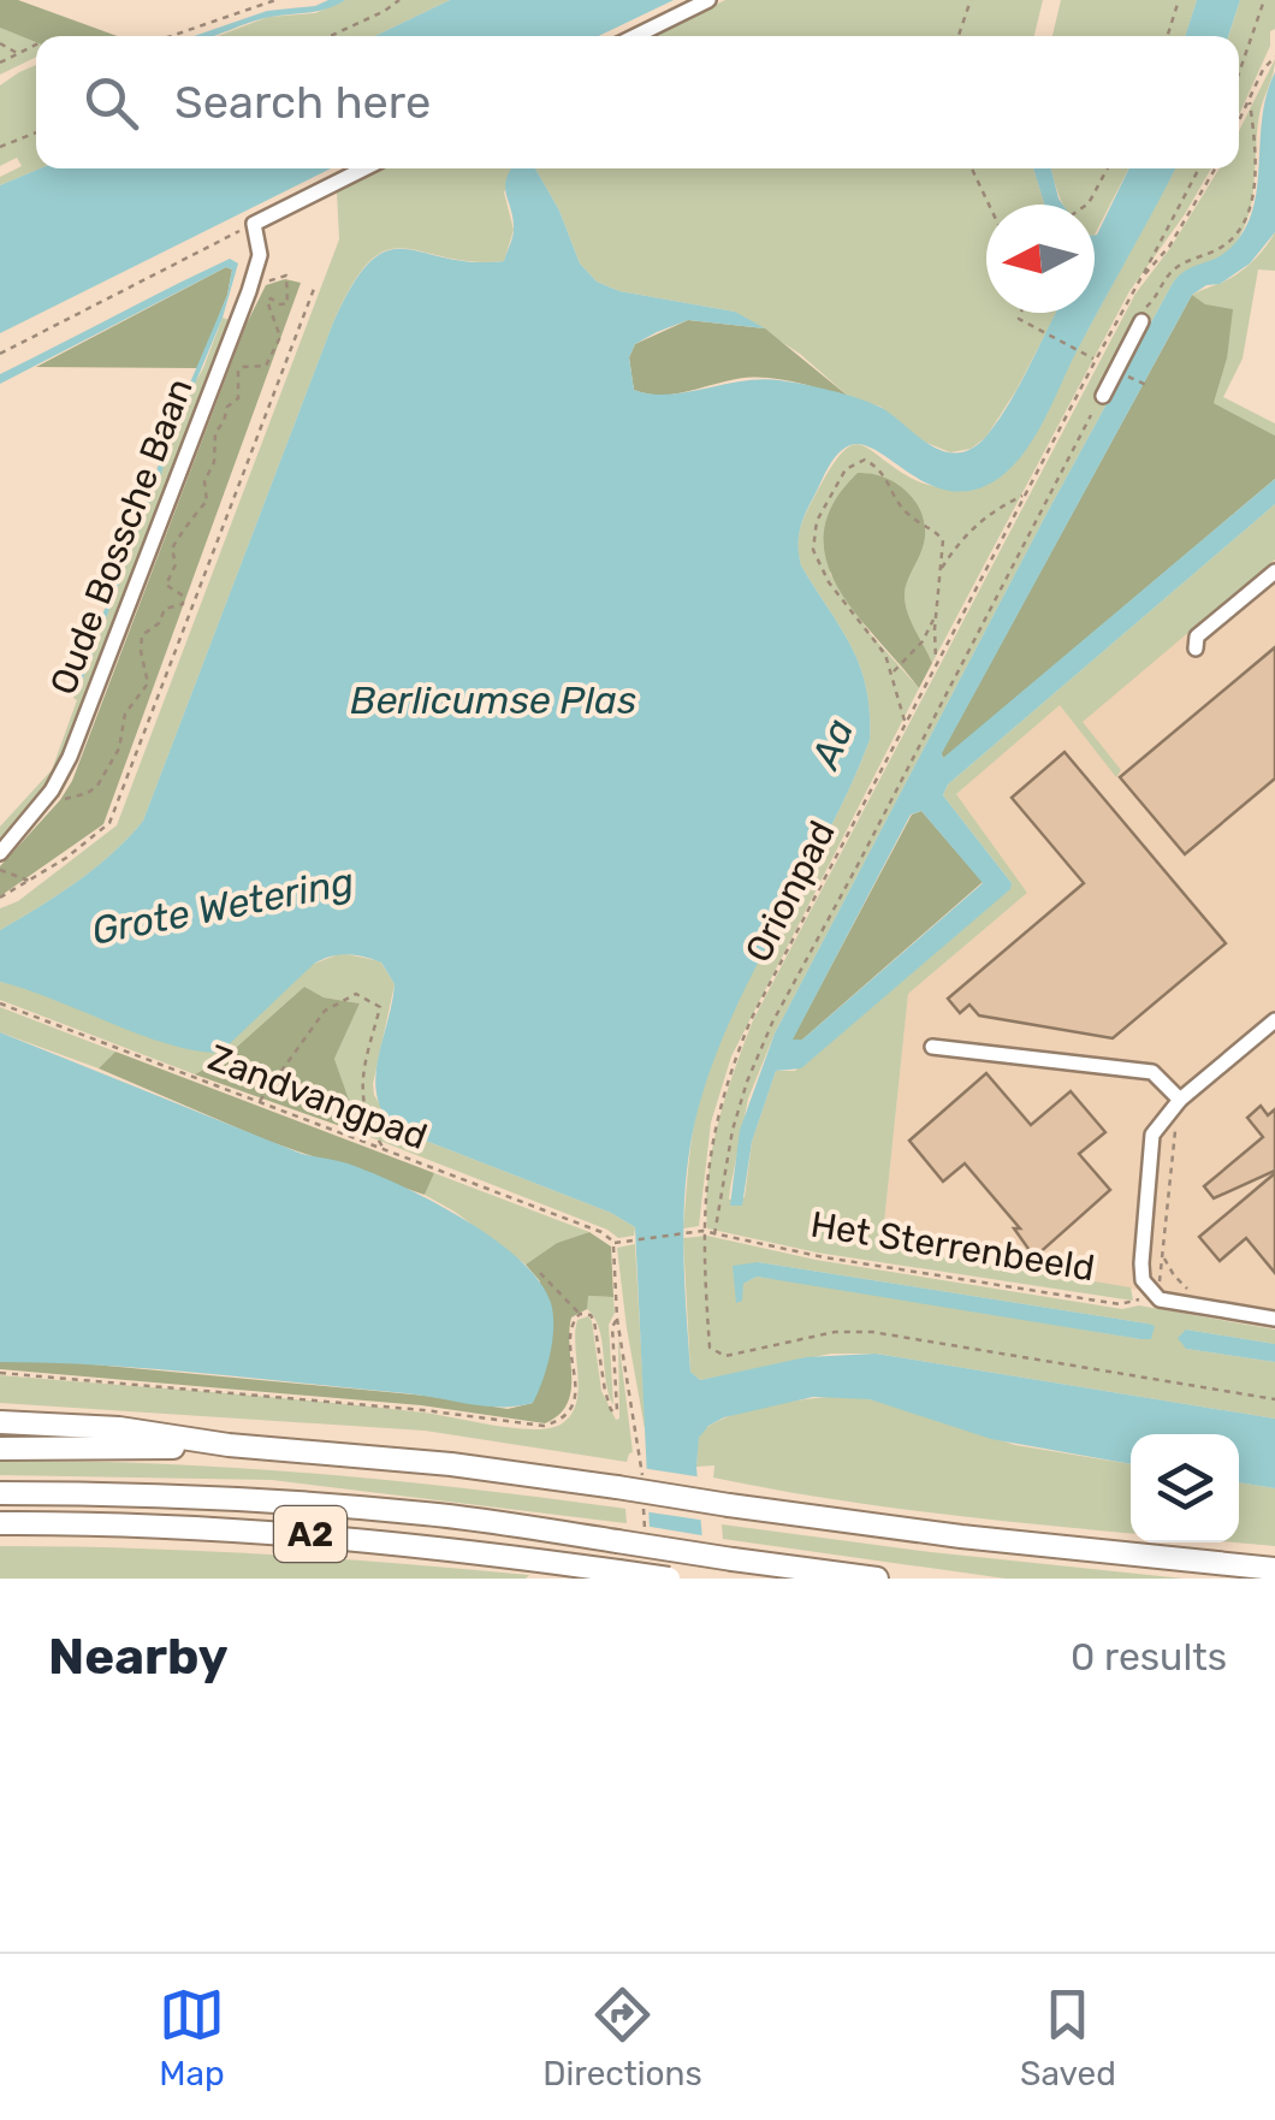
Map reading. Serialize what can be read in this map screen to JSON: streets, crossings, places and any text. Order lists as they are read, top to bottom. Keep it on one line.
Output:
{"streets":{"highway":["A2"],"street":["Oude Bossche Baan","Het Sterrenbeeld"],"path":["Orionpad","Zandvangpad"]},"crossings":[["Orionpad","Het Sterrenbeeld"]],"water":["Berlicumse Plas","Aa","Grote Wetering"],"north":"left","page":{"search":"Search here","heading":["Nearby","0 results"],"nav":["Map","Directions","Saved"]}}
